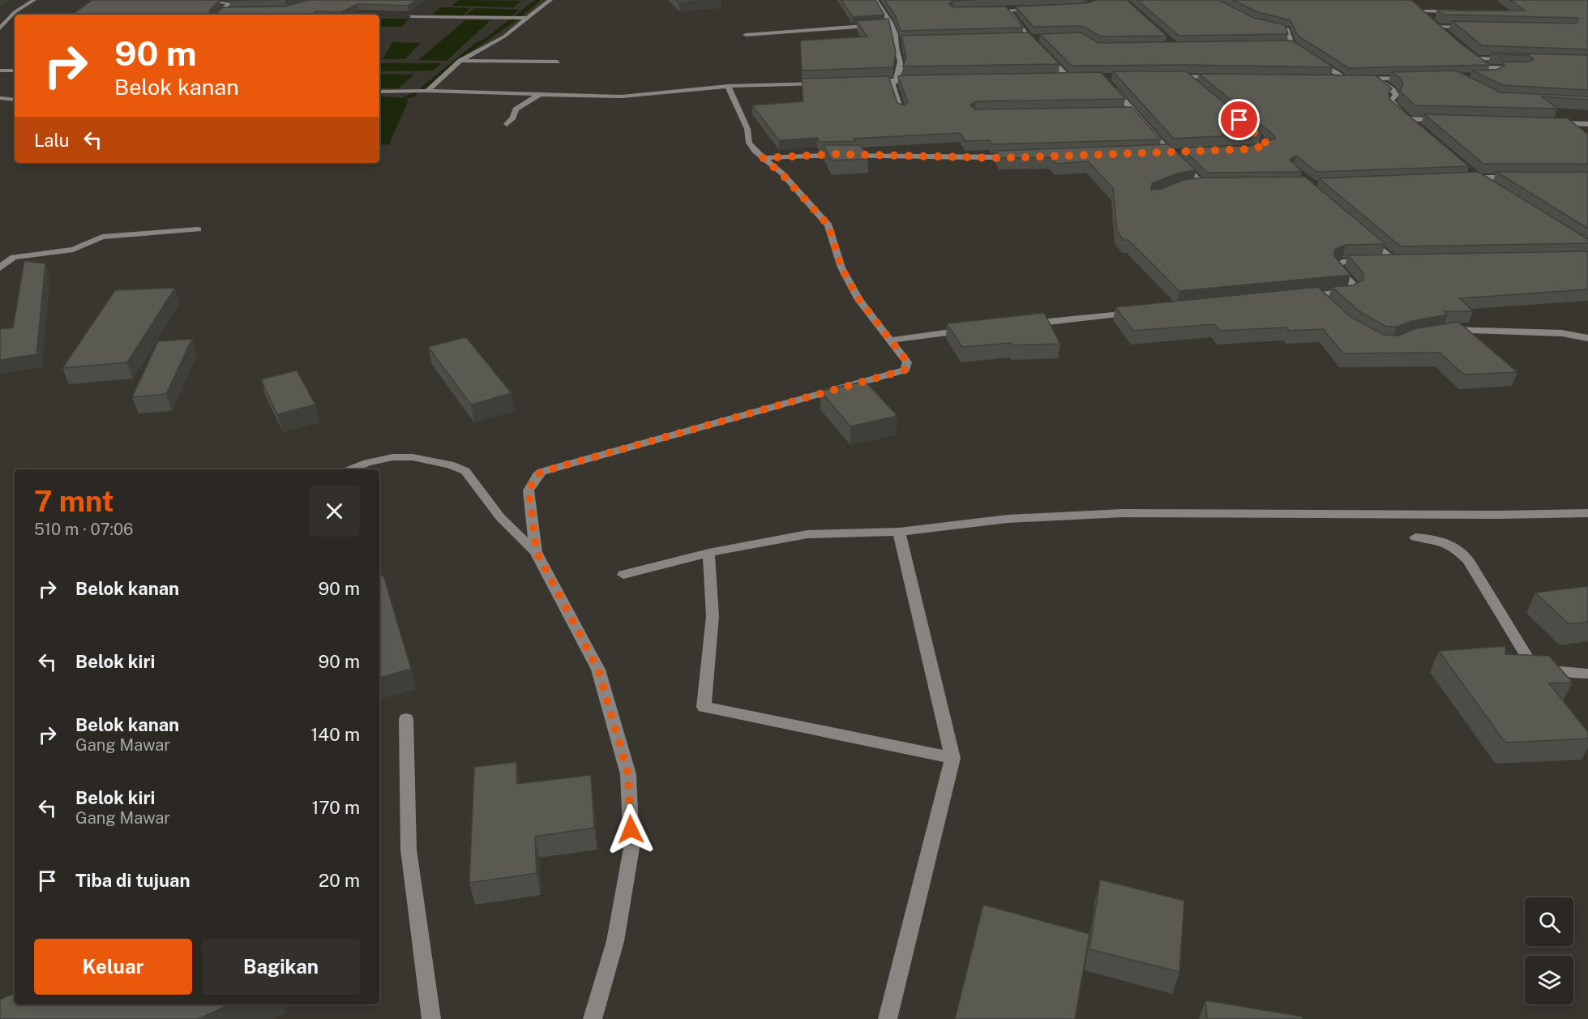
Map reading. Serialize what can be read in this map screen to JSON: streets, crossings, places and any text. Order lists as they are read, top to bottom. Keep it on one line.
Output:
{"page":{"turn":["90 m","Belok kanan"],"then":"Lalu","heading":["7 mnt","510 m · 07:06"],"list":[{"name":"Belok kanan","value":"90 m"},{"name":"Belok kiri","value":"90 m"},{"name":"Belok kanan","note":"Gang Mawar","value":"140 m"},{"name":"Belok kiri","note":"Gang Mawar","value":"170 m"},{"name":"Tiba di tujuan","value":"20 m"}],"buttons":["Keluar","Bagikan"]}}
